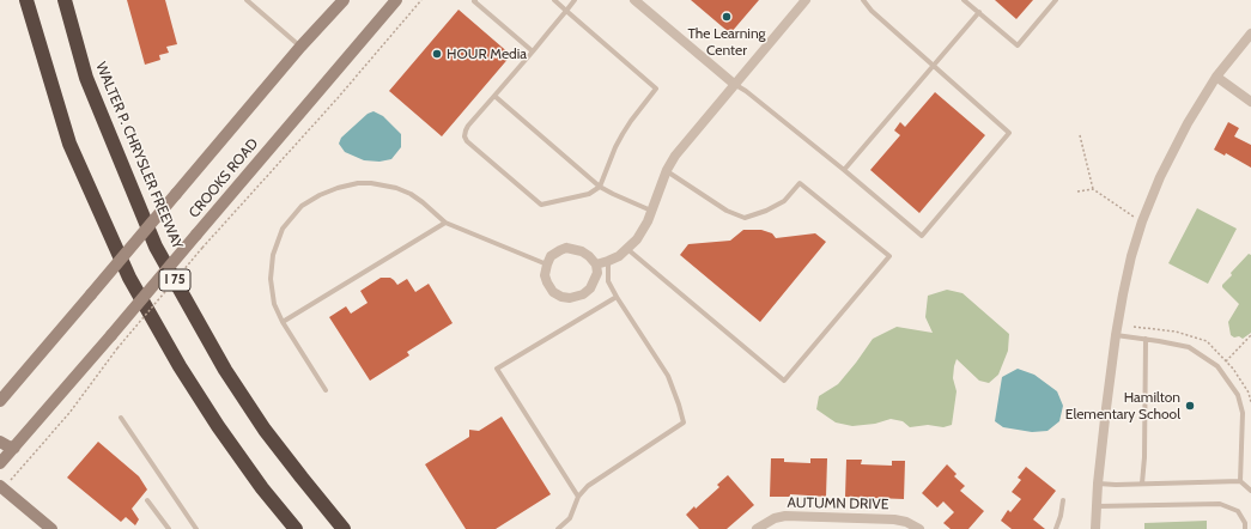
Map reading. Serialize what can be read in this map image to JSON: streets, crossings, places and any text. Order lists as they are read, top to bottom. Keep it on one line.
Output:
{"streets":{"highway":["WALTER P. CHRYSLER FREEWAY","I 75"],"main road":["CROOKS ROAD"],"street":["AUTUMN DRIVE"]},"places":["The Learning Center","HOUR Media","Hamilton Elementary School"]}
